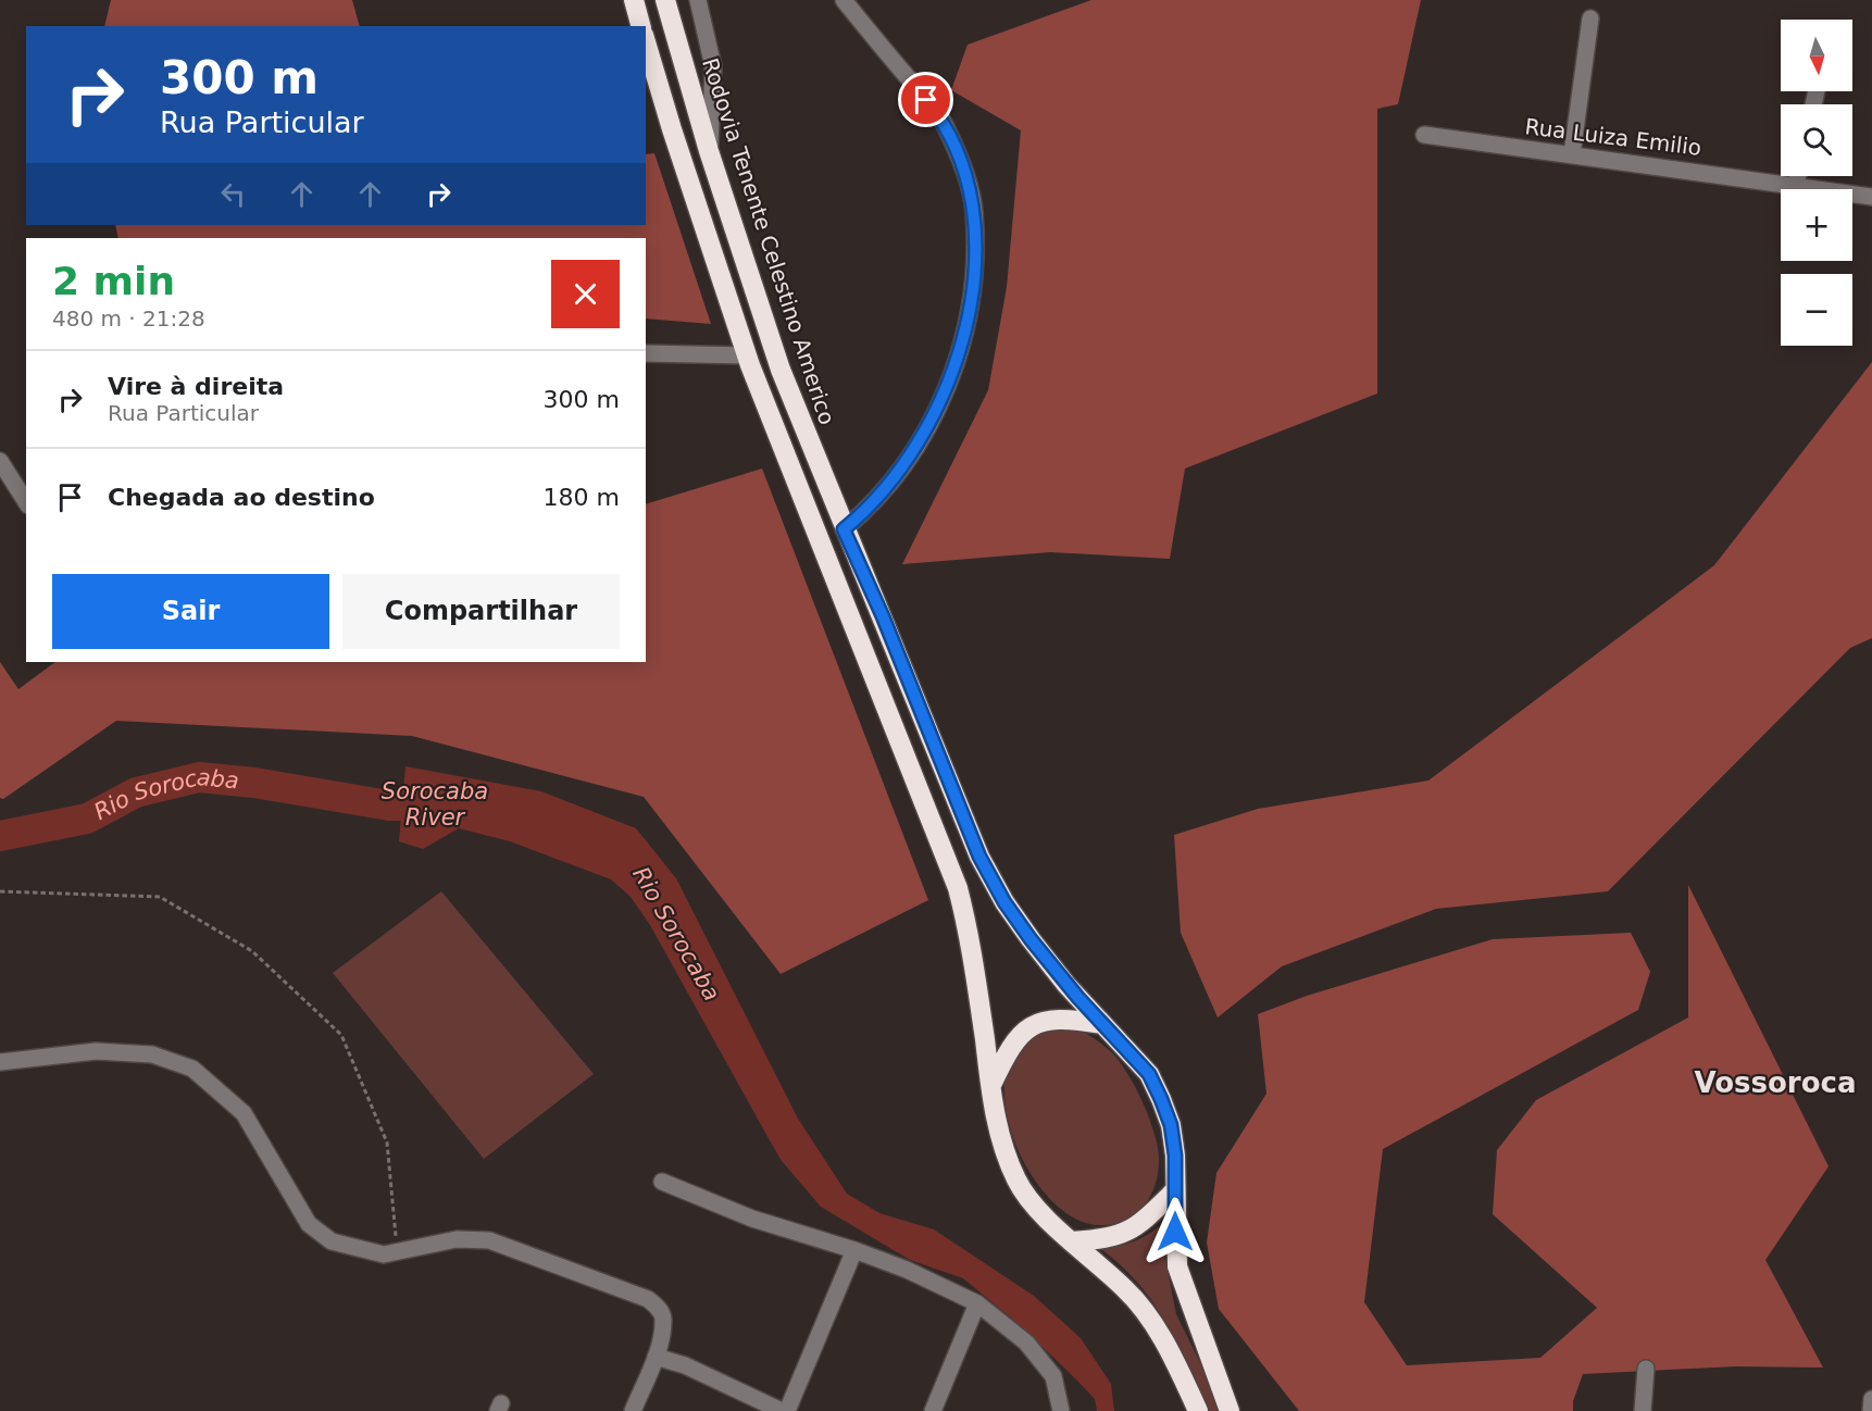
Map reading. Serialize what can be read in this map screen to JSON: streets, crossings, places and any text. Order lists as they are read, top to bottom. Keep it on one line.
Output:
{"streets":{"highway":["Rodovia Tenente Celestino Americo"],"street":["Rua Luiza Emilio"]},"districts":["Vossoroca"],"water":["Sorocaba River","Rio Sorocaba"],"north":"bottom","page":{"map_buttons":["+","−"],"turn":["300 m","Rua Particular"],"heading":["2 min","480 m · 21:28"],"list":[{"name":"Vire à direita","note":"Rua Particular","value":"300 m"},{"name":"Chegada ao destino","value":"180 m"}],"buttons":["Sair","Compartilhar"]}}
